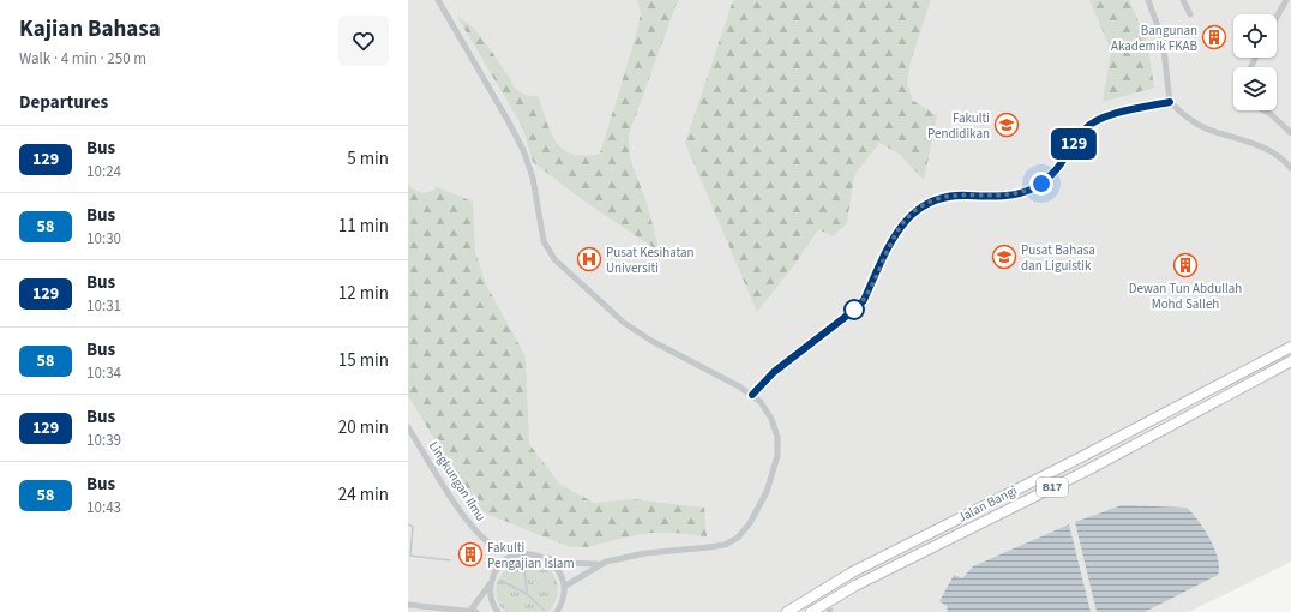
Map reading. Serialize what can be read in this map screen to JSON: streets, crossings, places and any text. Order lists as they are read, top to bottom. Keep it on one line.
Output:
{"streets":{"main road":["B17","Jalan Bangi"],"street":["Lingkungan Ilmu"]},"places":{"building":["Bangunan Akademik FKAB","Dewan Tun Abdullah Mohd Salleh","Fakulti Pengajian Islam"],"school or university":["Fakulti Pendidikan","Pusat Bahasa dan Liguistik"],"hospital":["Pusat Kesihatan Universiti"]},"lines":["bus line 129"],"page":{"heading":[["Kajian Bahasa","Walk · 4 min · 250 m"],"Departures"],"on_map":"129","list":[{"mark":"129","name":"Bus","note":"10:24","value":"5 min"},{"mark":"58","name":"Bus","note":"10:30","value":"11 min"},{"mark":"129","name":"Bus","note":"10:31","value":"12 min"},{"mark":"58","name":"Bus","note":"10:34","value":"15 min"},{"mark":"129","name":"Bus","note":"10:39","value":"20 min"},{"mark":"58","name":"Bus","note":"10:43","value":"24 min"}]}}
